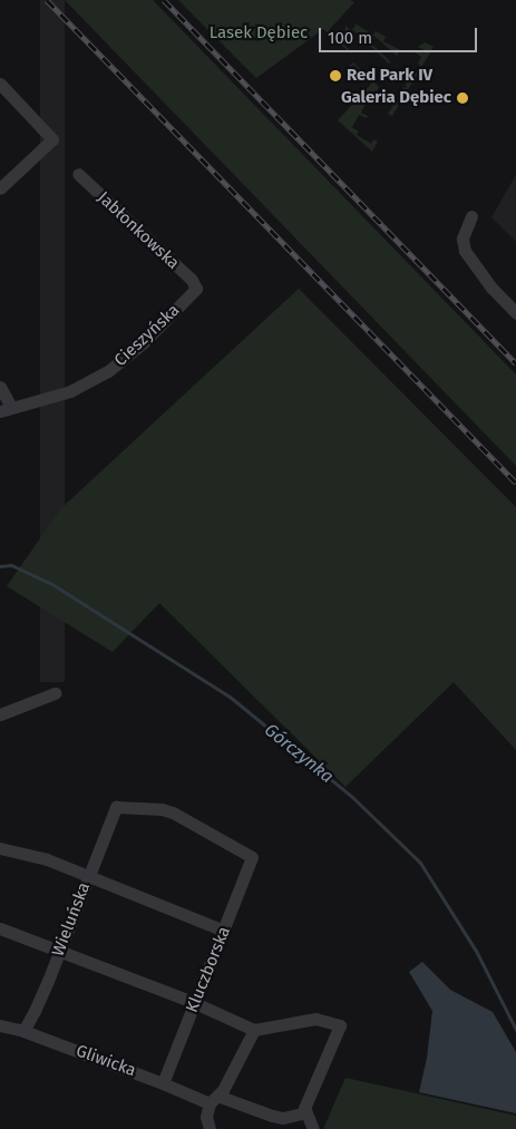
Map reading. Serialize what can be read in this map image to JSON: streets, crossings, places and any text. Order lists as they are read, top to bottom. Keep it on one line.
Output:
{"streets":{"street":["Jabłonkowska","Cieszyńska","Wieluńska","Kluczborska","Gliwicka"]},"crossings":[["Jabłonkowska","Cieszyńska"],["Wieluńska","Kluczborska"],["Wieluńska","Gliwicka"],["Kluczborska","Gliwicka"]],"water":["Górczynka"],"parks":["Lasek Dębiec"],"places":["Red Park IV","Galeria Dębiec"],"scale_bar":"100 m"}
